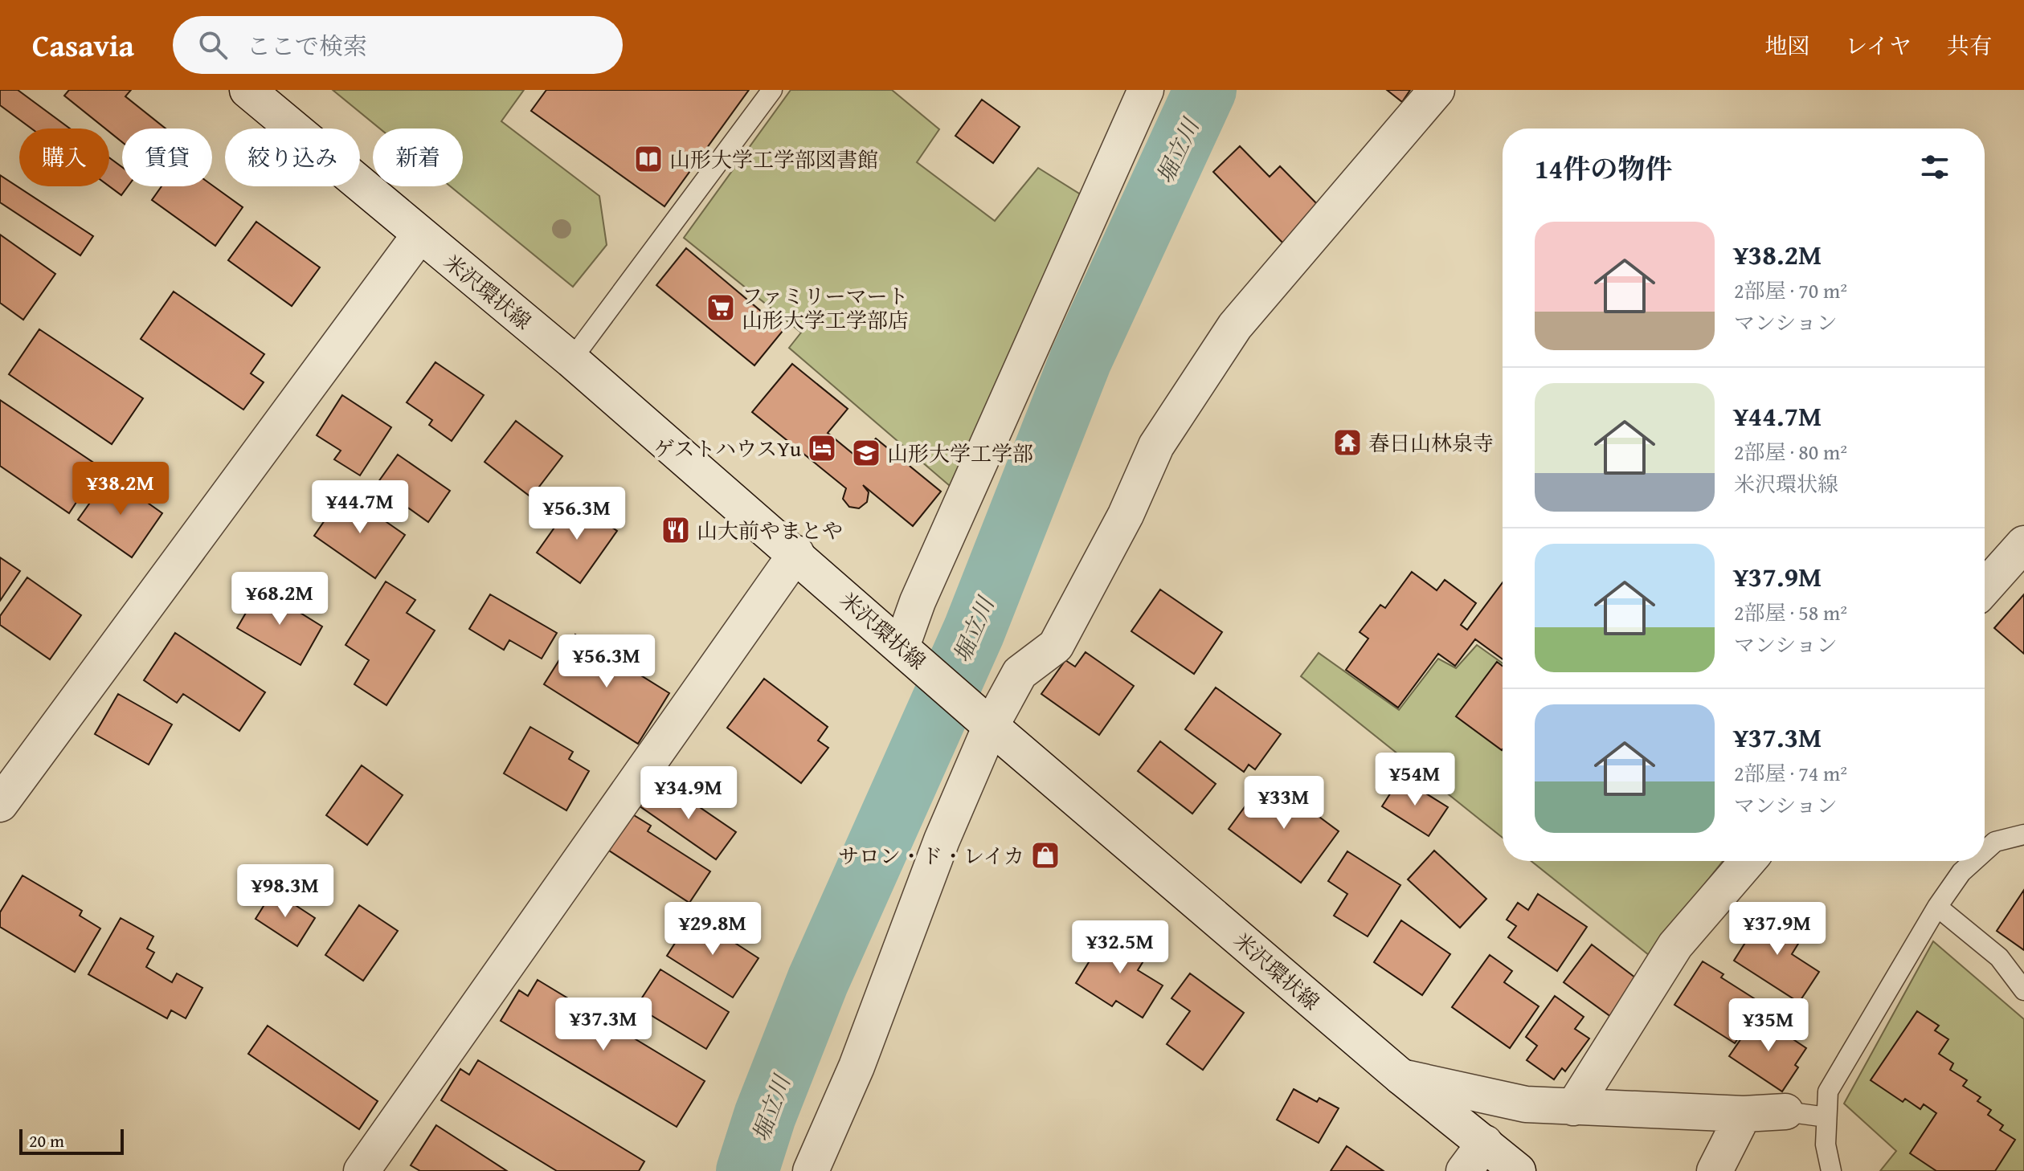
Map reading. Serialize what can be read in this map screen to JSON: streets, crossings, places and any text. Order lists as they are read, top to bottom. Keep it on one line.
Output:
{"streets":{"street":["米沢環状線"]},"water":["堀立川"],"places":{"library":["山形大学工学部図書館"],"supermarket":["ファミリーマート 山形大学工学部店"],"temple":["春日山林泉寺"],"hotel":["ゲストハウスYu"],"school or university":["山形大学工学部"],"restaurant":["山大前やまとや"],"shop":["サロン・ド・レイカ"]},"scale_bar":"20 m","page":{"header":"Casavia","search":"ここで検索","nav":["地図","レイヤ","共有"],"chip":["購入","賃貸","絞り込み","新着"],"heading":"14件の物件","list":[{"name":"¥38.2M","note":"2部屋 · 70 m² · マンション"},{"name":"¥44.7M","note":"2部屋 · 80 m² · 米沢環状線"},{"name":"¥37.9M","note":"2部屋 · 58 m² · マンション"},{"name":"¥37.3M","note":"2部屋 · 74 m² · マンション"}],"price":["¥38.2M","¥44.7M","¥56.3M","¥68.2M","¥56.3M","¥54M","¥34.9M","¥33M","¥98.3M","¥29.8M","¥37.9M","¥32.5M","¥37.3M","¥35M"],"scale":"20 m"}}
